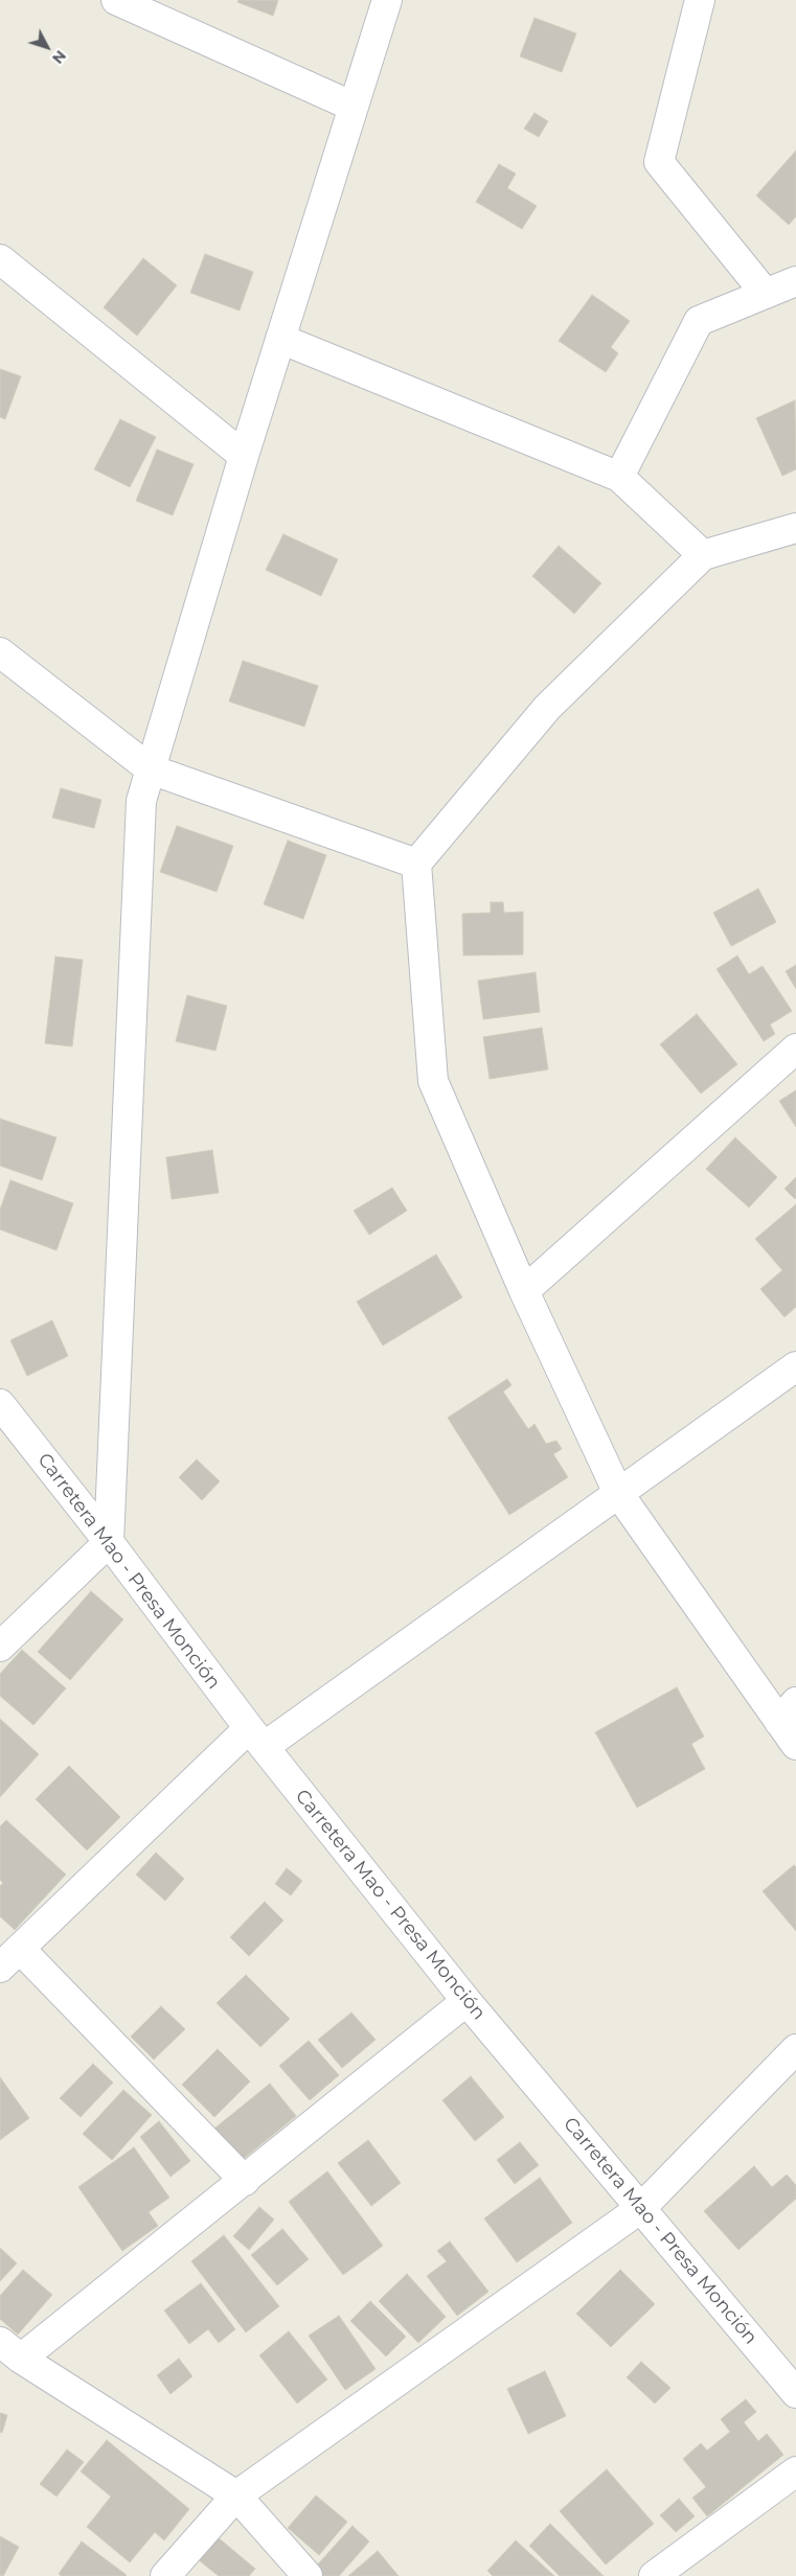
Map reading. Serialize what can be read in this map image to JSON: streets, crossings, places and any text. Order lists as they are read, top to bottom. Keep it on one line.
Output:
{"streets":{"street":["Carretera Mao - Presa Monción"]},"north":"bottom right"}
